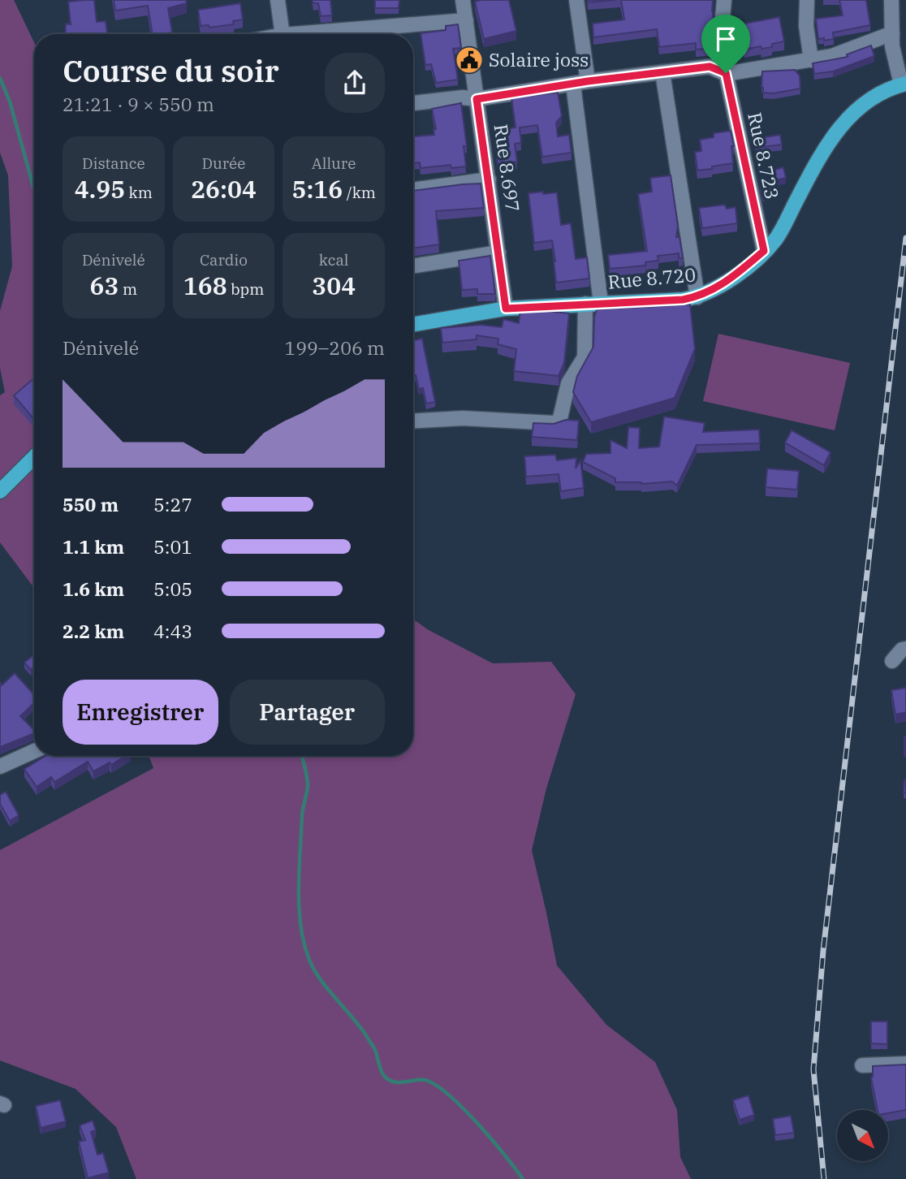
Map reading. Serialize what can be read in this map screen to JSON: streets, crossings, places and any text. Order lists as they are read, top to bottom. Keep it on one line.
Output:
{"streets":{"main road":["Rue 8.720"],"street":["Rue 8.723","Rue 8.697"]},"crossings":[["Rue 8.723","Rue 8.720"],["Rue 8.697","Rue 8.720"]],"places":{"public building":["Solaire joss"]},"north":"bottom right","page":{"heading":["Course du soir","21:21 · 9 × 550 m"],"stats":[["Distance","4.95 km"],["Durée","26:04"],["Allure","5:16 /km"],["Dénivelé","63 m"],["Cardio","168 bpm"],["kcal","304"]],"chart":["Dénivelé","199–206 m"],"list":[{"name":"550 m","note":"5:27"},{"name":"1.1 km","note":"5:01"},{"name":"1.6 km","note":"5:05"},{"name":"2.2 km","note":"4:43"}],"buttons":["Enregistrer","Partager"]}}
